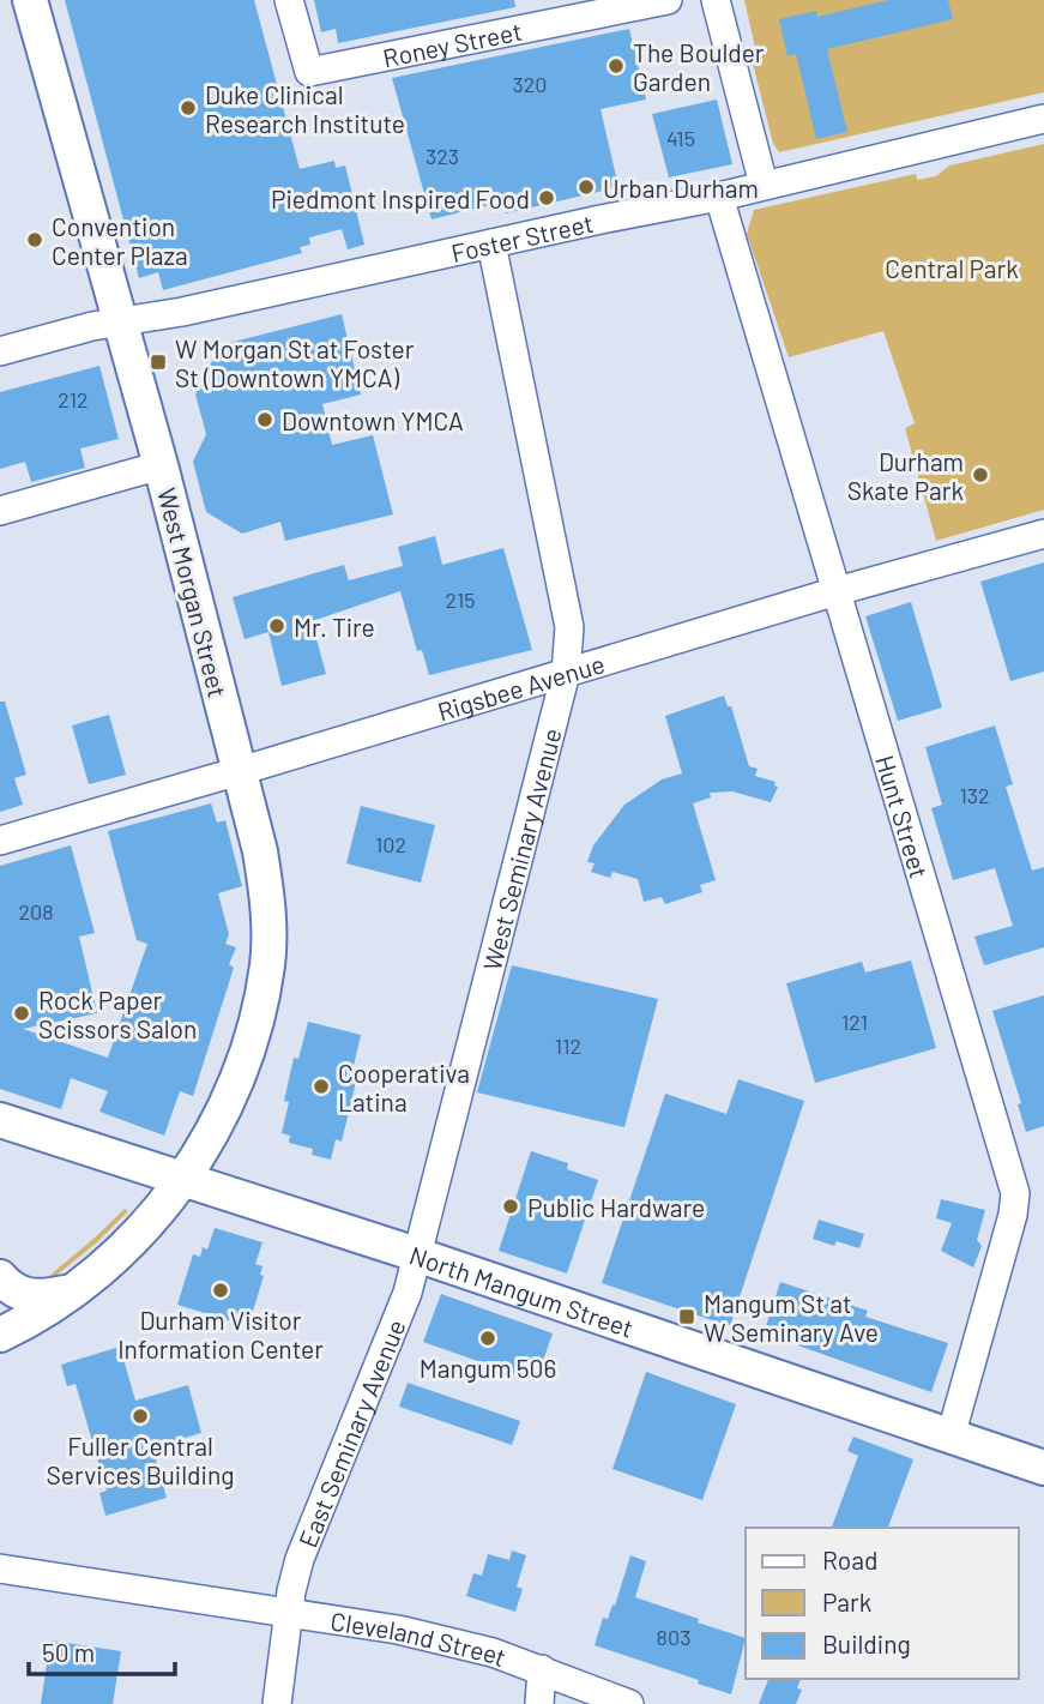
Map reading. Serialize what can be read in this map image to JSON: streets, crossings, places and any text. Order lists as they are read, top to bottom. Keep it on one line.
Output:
{"streets":{"main road":["West Morgan Street","North Mangum Street"],"street":["Roney Street","Foster Street","Rigsbee Avenue","Hunt Street","West Seminary Avenue","East Seminary Avenue","Cleveland Street"]},"crossings":[["Foster Street","West Morgan Street"],["Foster Street","Hunt Street"],["Foster Street","West Seminary Avenue"],["West Morgan Street","Rigsbee Avenue"],["West Morgan Street","North Mangum Street"],["Rigsbee Avenue","Hunt Street"],["Rigsbee Avenue","West Seminary Avenue"],["Hunt Street","North Mangum Street"],["West Seminary Avenue","North Mangum Street"],["West Seminary Avenue","East Seminary Avenue"],["North Mangum Street","East Seminary Avenue"],["East Seminary Avenue","Cleveland Street"]],"parks":["Central Park"],"places":{"other":["The Boulder Garden","Duke Clinical Research Institute","Urban Durham","Piedmont Inspired Food","Convention Center Plaza","Downtown YMCA","Durham Skate Park","Mr. Tire","Rock Paper Scissors Salon","Cooperativa Latina","Public Hardware","Durham Visitor Information Center","Mangum 506","Fuller Central Services Building"],"transit":["W Morgan St at Foster St (Downtown YMCA)","Mangum St at W Seminary Ave"]},"house_numbers":["320","415","323","212","215","132","102","208","121","112","803"],"legend":["Road","Park","Building"],"scale_bar":"50 m"}
